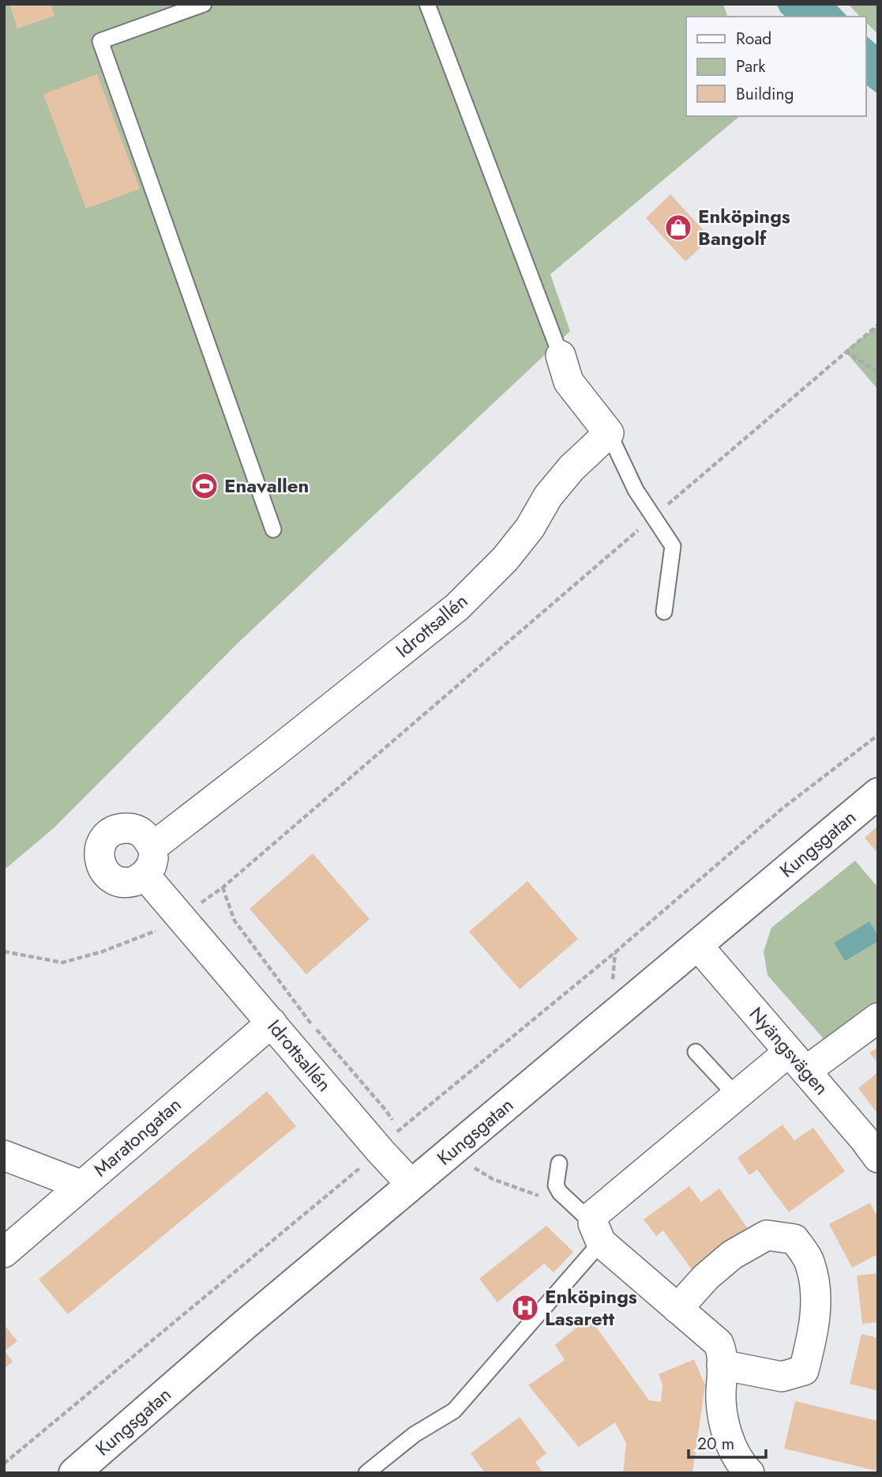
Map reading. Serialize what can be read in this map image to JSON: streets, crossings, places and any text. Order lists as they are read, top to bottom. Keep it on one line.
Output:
{"streets":{"street":["Idrottsallén","Kungsgatan","Nyängsvägen","Maratongatan"]},"crossings":[["Idrottsallén","Kungsgatan"],["Idrottsallén","Maratongatan"],["Kungsgatan","Nyängsvägen"]],"places":{"shop":["Enköpings Bangolf"],"sports":["Enavallen"],"hospital":["Enköpings Lasarett"]},"legend":["Road","Park","Building"],"scale_bar":"20 m"}
